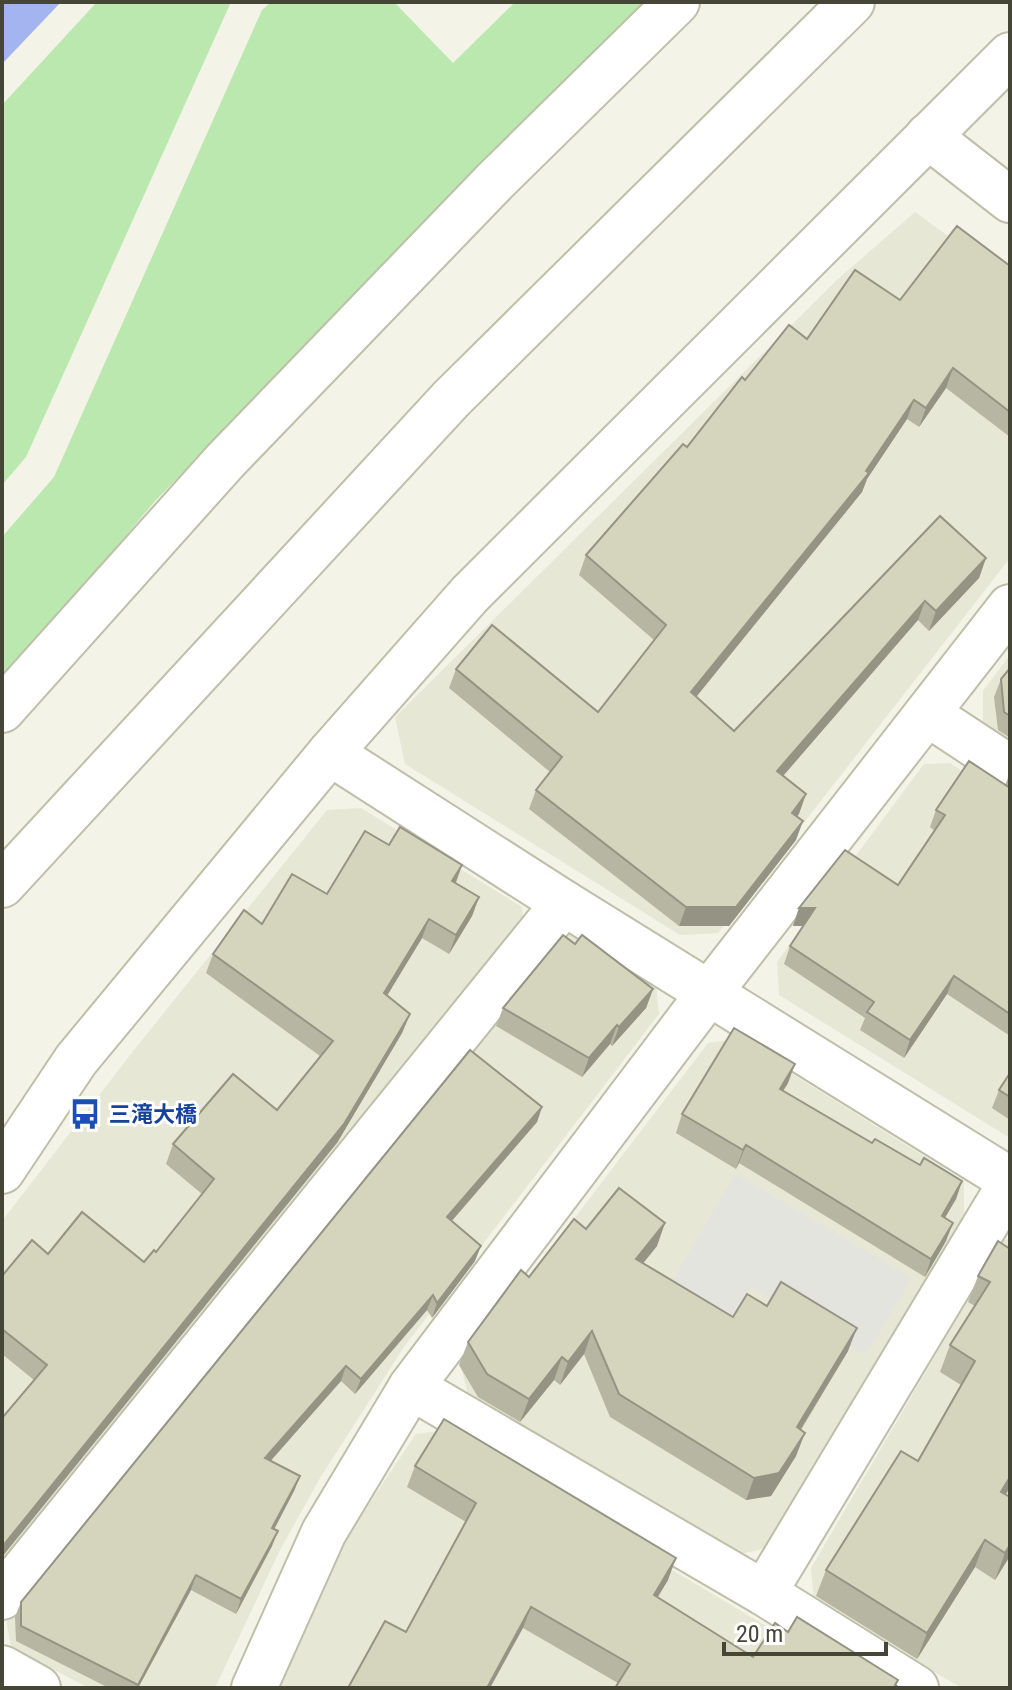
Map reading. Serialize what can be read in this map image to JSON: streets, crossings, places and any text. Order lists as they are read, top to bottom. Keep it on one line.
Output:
{"places":{"bus stop":["三滝大橋"]},"scale_bar":"20 m"}
